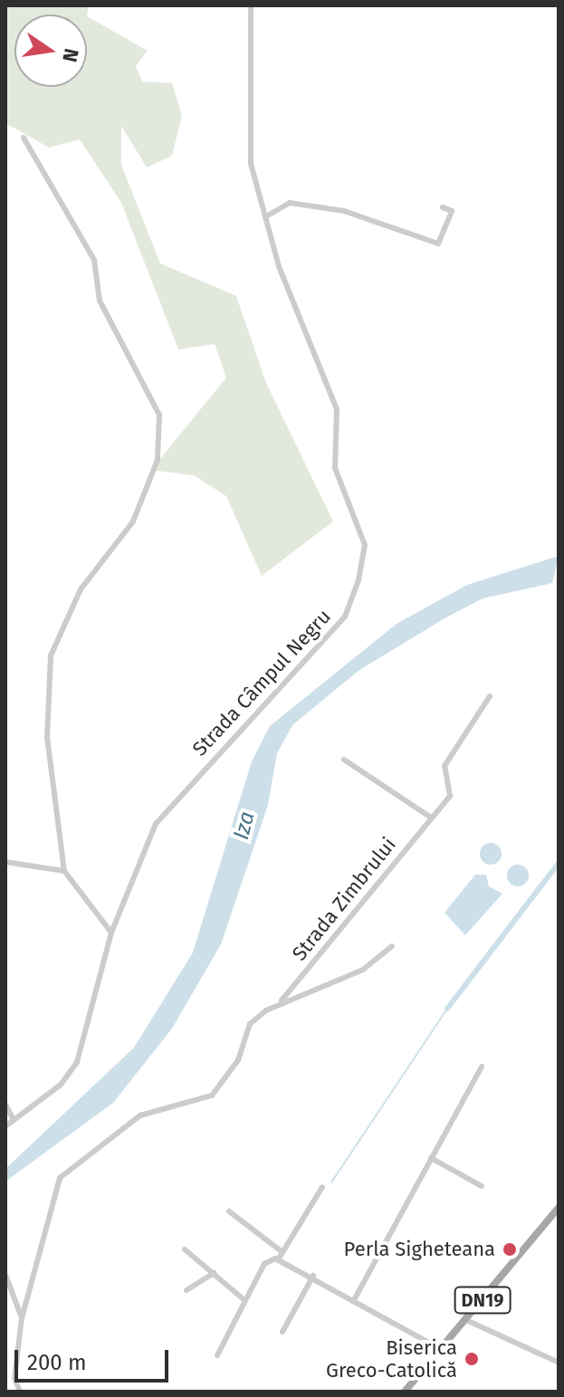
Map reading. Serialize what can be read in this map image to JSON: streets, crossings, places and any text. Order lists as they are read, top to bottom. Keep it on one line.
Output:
{"streets":{"main road":["DN19"],"street":["Strada Câmpul Negru","Strada Zimbrului"]},"water":["Iza"],"places":["Perla Sigheteana","Biserica Greco-Catolică"],"scale_bar":"200 m","north":"right"}
